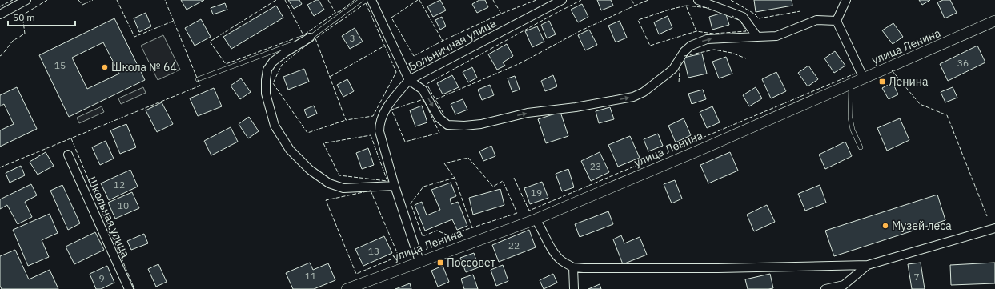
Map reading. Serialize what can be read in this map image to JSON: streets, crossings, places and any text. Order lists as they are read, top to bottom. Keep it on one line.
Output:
{"streets":{"street":["Больничная улица","улица Ленина","Школьная улица"]},"crossings":[["Больничная улица","улица Ленина"]],"places":{"other":["Школа № 64","Музей леса"],"transit":["Ленина","Поссовет"]},"house_numbers":["3","36","15","23","12","19","10","22","13","11","7","9"],"scale_bar":"50 m"}
